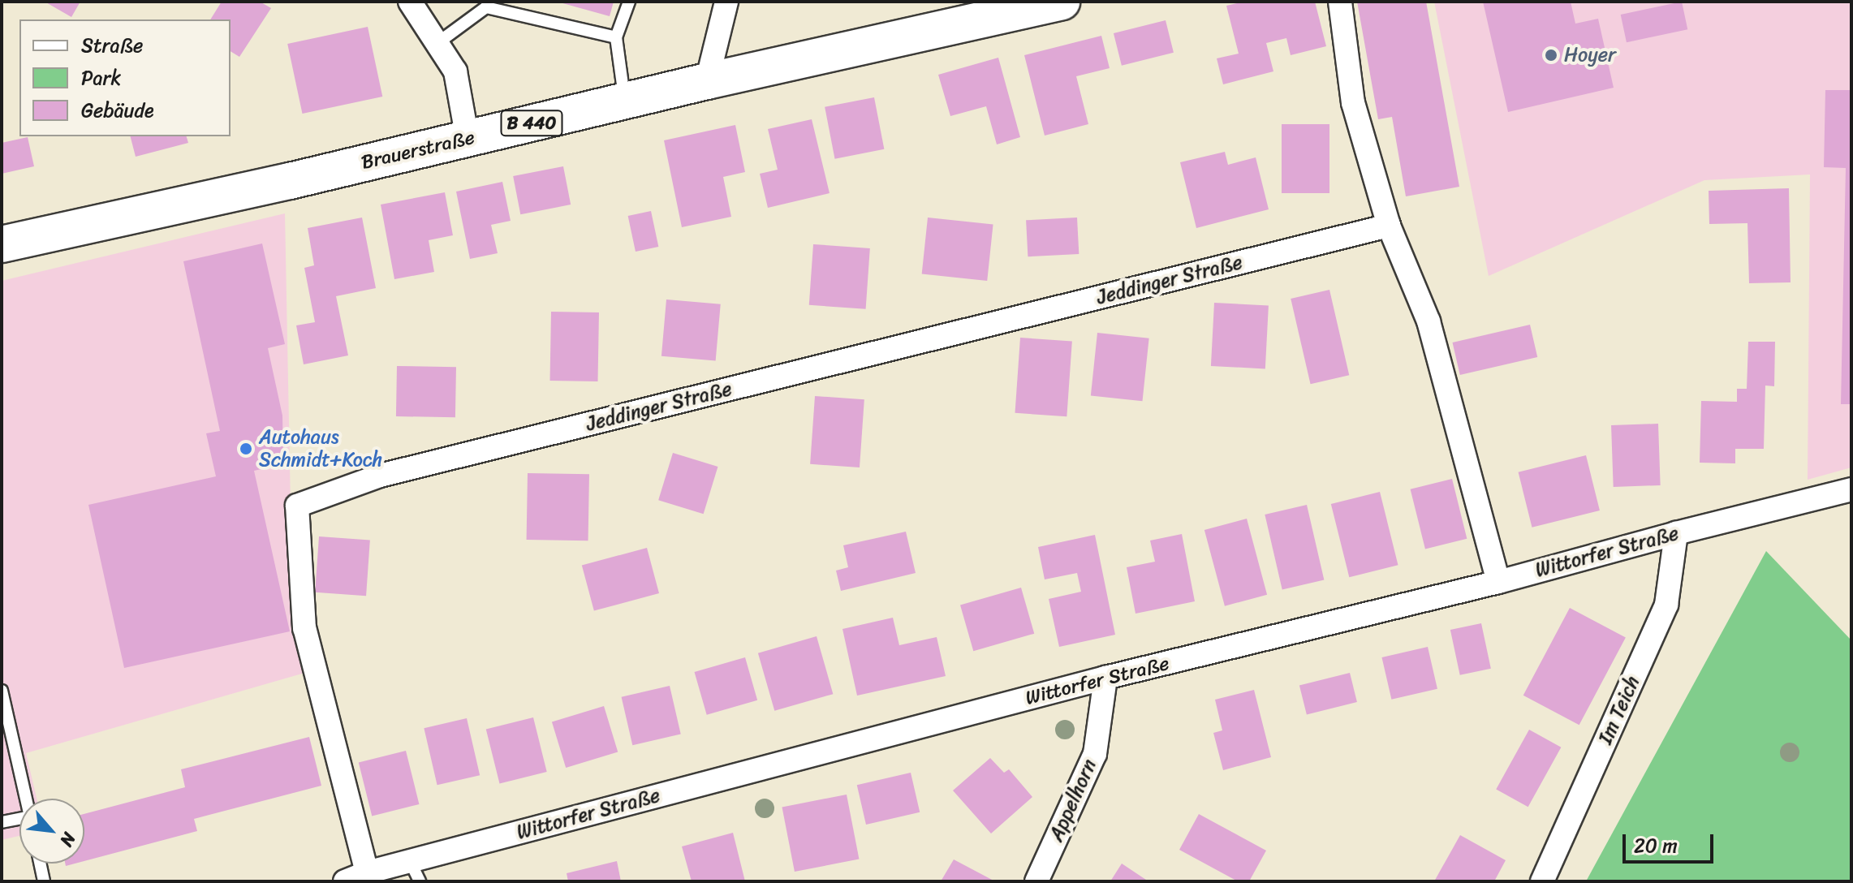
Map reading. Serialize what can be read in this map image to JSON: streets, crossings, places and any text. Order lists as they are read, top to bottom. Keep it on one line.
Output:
{"streets":{"main road":["B 440","Brauerstraße"],"street":["Jeddinger Straße","Wittorfer Straße","Im Teich","Appelhorn"]},"crossings":[["Jeddinger Straße","Wittorfer Straße"],["Wittorfer Straße","Im Teich"],["Wittorfer Straße","Appelhorn"]],"places":["Hoyer","Autohaus Schmidt+Koch"],"legend":["Straße","Park","Gebäude"],"scale_bar":"20 m","north":"bottom right"}
